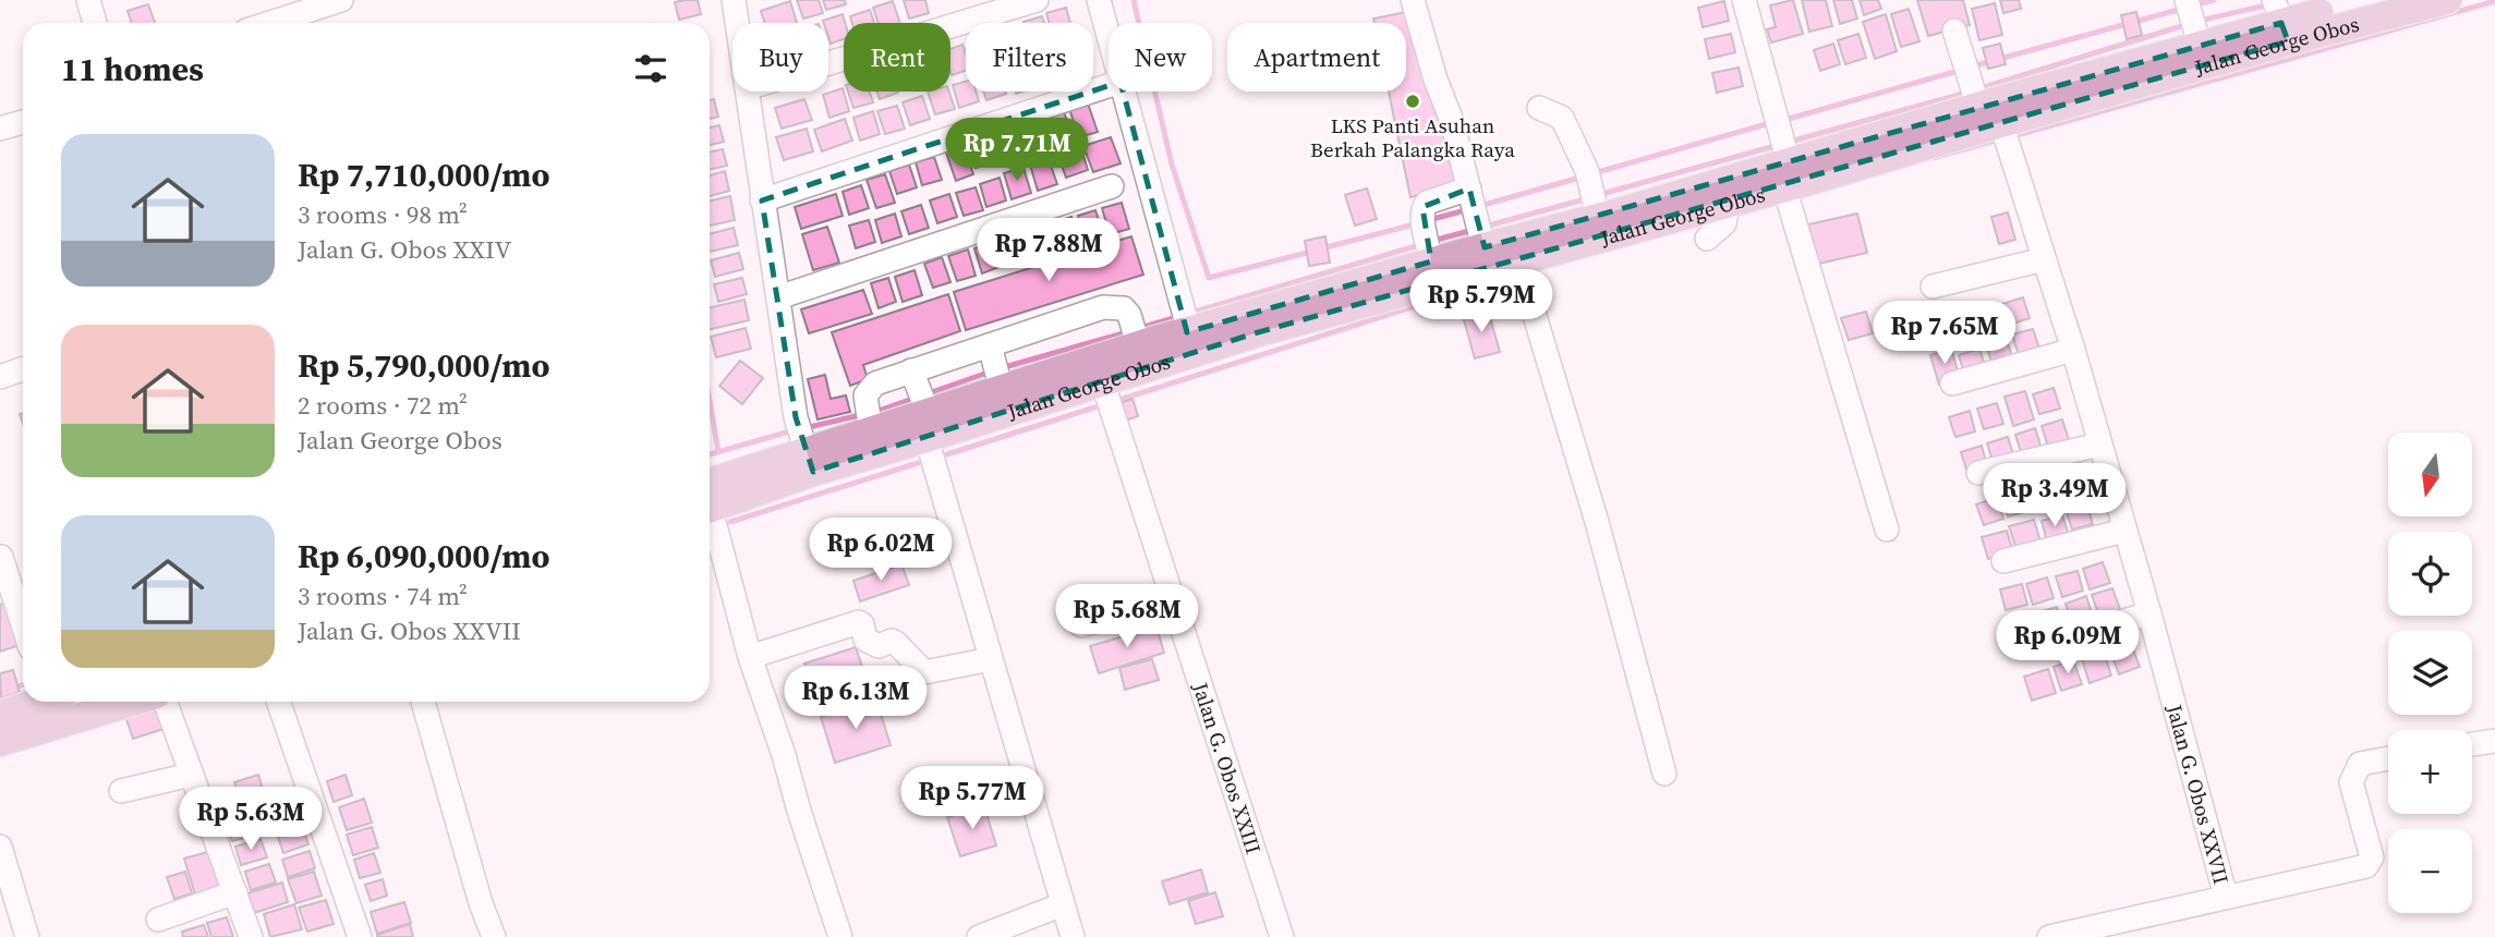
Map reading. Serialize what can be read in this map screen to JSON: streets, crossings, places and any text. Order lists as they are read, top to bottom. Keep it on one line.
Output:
{"streets":{"main road":["Jalan George Obos"],"street":["Jalan G. Obos XXIII","Jalan G. Obos XXVII"]},"crossings":[["Jalan George Obos","Jalan G. Obos XXIII"],["Jalan George Obos","Jalan G. Obos XXVII"]],"places":["LKS Panti Asuhan Berkah Palangka Raya"],"north":"bottom","page":{"chip":["Buy","Rent","Filters","New","Apartment"],"heading":"11 homes","list":[{"name":"Rp 7,710,000/mo","note":"3 rooms · 98 m² · Jalan G. Obos XXIV"},{"name":"Rp 5,790,000/mo","note":"2 rooms · 72 m² · Jalan George Obos"},{"name":"Rp 6,090,000/mo","note":"3 rooms · 74 m² · Jalan G. Obos XXVII"}],"price":["Rp 7.71M","Rp 7.88M","Rp 5.79M","Rp 7.65M","Rp 3.49M","Rp 6.02M","Rp 5.68M","Rp 6.09M","Rp 6.13M","Rp 5.77M","Rp 5.63M"],"map_buttons":["+","−"]}}
